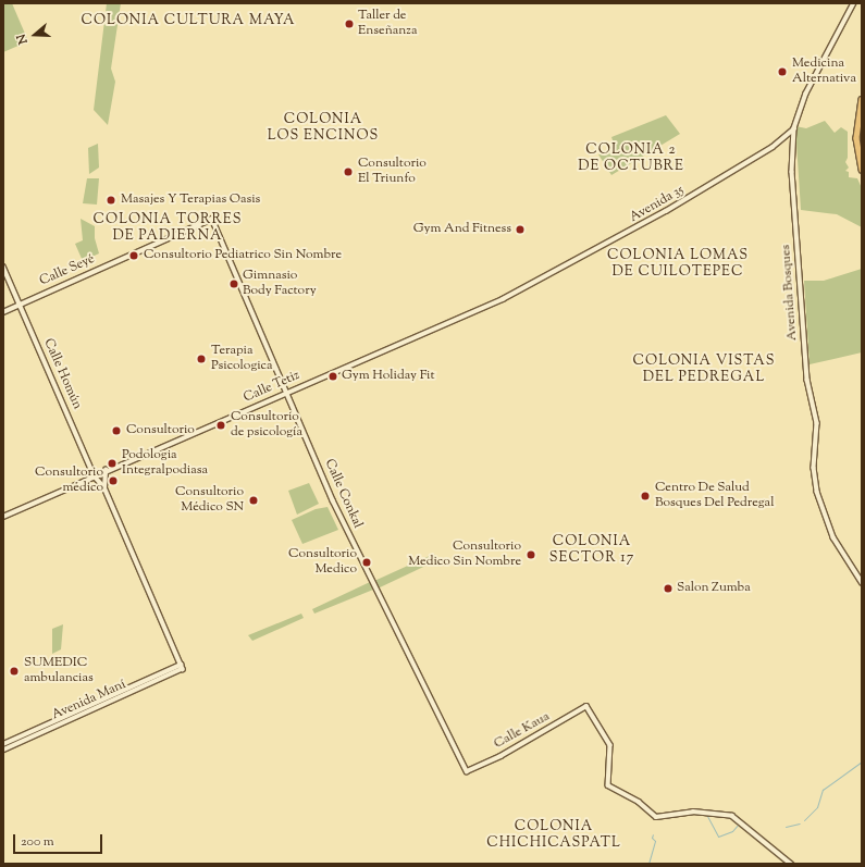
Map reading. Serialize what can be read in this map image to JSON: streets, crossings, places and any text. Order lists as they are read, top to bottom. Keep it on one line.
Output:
{"streets":{"street":["Avenida 35","Calle Seyé","Avenida Bosques","Calle Homún","Calle Tetiz","Calle Conkal","Avenida Maní","Calle Kaua"]},"crossings":[["Avenida 35","Avenida Bosques"],["Avenida 35","Calle Tetiz"],["Calle Seyé","Calle Homún"],["Calle Seyé","Calle Conkal"],["Calle Homún","Calle Tetiz"],["Calle Homún","Avenida Maní"],["Calle Tetiz","Calle Conkal"],["Calle Conkal","Calle Kaua"]],"districts":["COLONIA CULTURA MAYA","COLONIA LOS ENCINOS","COLONIA 2 DE OCTUBRE","COLONIA TORRES DE PADIERNA","COLONIA LOMAS DE CUILOTEPEC","COLONIA VISTAS DEL PEDREGAL","COLONIA SECTOR 17","COLONIA CHICHICASPATL"],"places":["Taller de Enseñanza","Medicina Alternativa","Consultorio El Triunfo","Masajes Y Terapias Oasis","Gym And Fitness","Consultorio Pediatrico Sin Nombre","Gimnasio Body Factory","Terapia Psicologica","Gym Holiday Fit","Consultorio de psicología","Consultorio","Podologia Integralpodiasa","Consultorio médico","Centro De Salud Bosques Del Pedregal","Consultorio Médico SN","Consultorio Medico Sin Nombre","Consultorio Medico","Salon Zumba","SUMEDIC ambulancias"],"scale_bar":"200 m","north":"left"}
